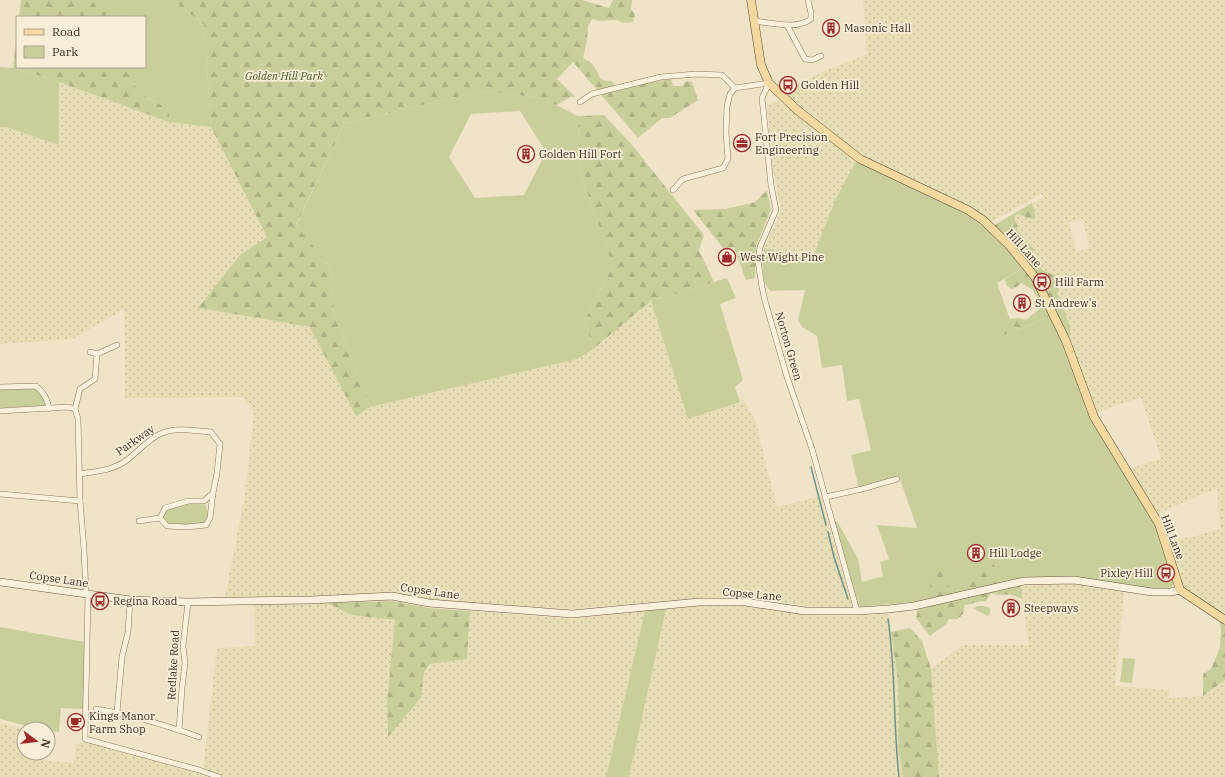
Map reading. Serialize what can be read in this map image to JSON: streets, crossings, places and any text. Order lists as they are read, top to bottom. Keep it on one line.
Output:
{"streets":{"main road":["Hill Lane"],"street":["Norton Green","Parkway","Copse Lane","Redlake Road"]},"crossings":[["Hill Lane","Norton Green"],["Norton Green","Copse Lane"],["Copse Lane","Redlake Road"]],"parks":["Golden Hill Park"],"places":{"building":["Masonic Hall","Golden Hill Fort","St Andrew's","Hill Lodge","Steepways"],"bus stop":["Golden Hill","Hill Farm","Pixley Hill","Regina Road"],"office":["Fort Precision Engineering"],"shop":["West Wight Pine"],"cafe":["Kings Manor Farm Shop"]},"legend":["Road","Park"],"north":"right"}
